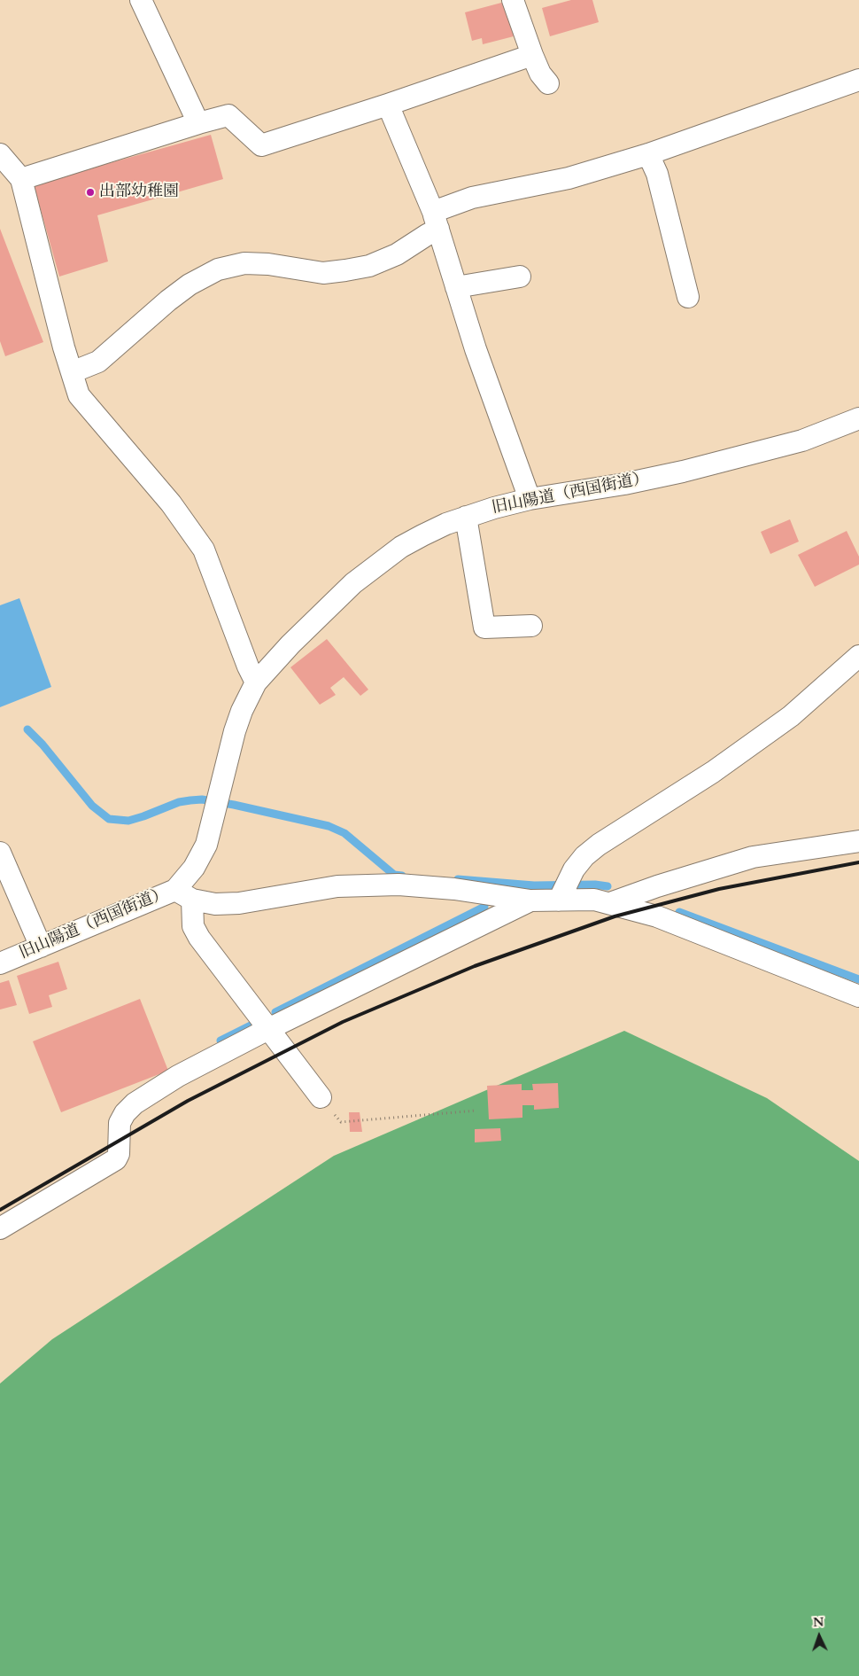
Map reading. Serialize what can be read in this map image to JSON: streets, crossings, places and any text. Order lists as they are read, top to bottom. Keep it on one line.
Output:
{"streets":{"street":["旧山陽道（西国街道）"]},"places":["出部幼稚園"],"north":"top"}
